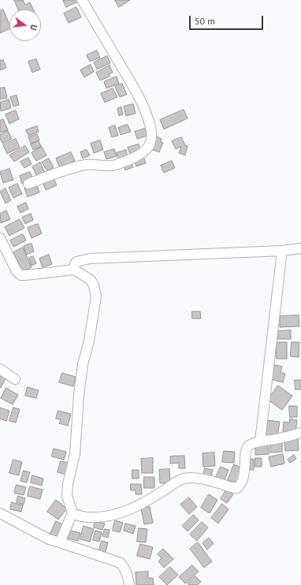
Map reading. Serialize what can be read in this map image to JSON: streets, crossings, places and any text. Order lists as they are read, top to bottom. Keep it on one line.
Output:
{"scale_bar":"50 m","north":"right"}
